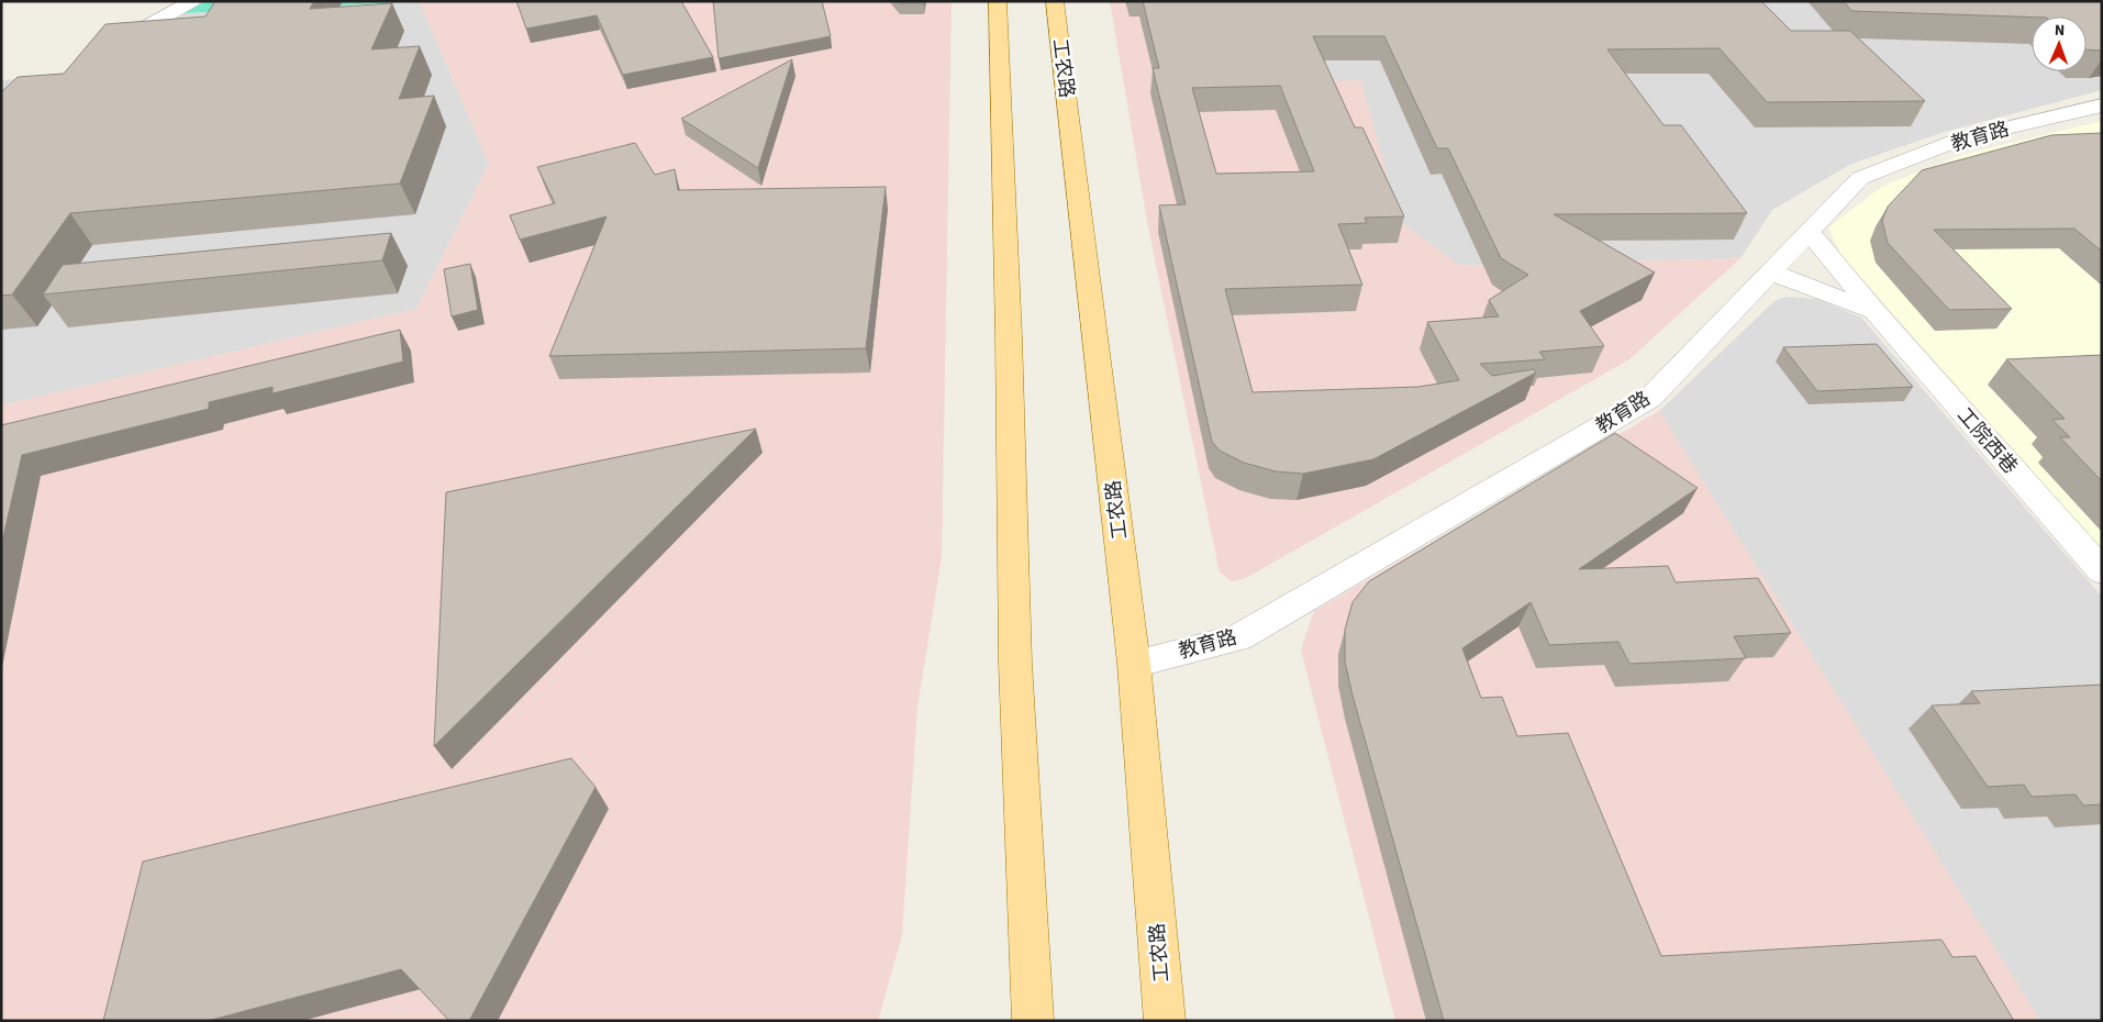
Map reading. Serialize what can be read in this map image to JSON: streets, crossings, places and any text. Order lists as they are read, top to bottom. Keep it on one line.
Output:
{"streets":{"main road":["工农路"],"street":["教育路","工院西巷"]},"crossings":[["工农路","教育路"],["教育路","工院西巷"]],"north":"top"}
